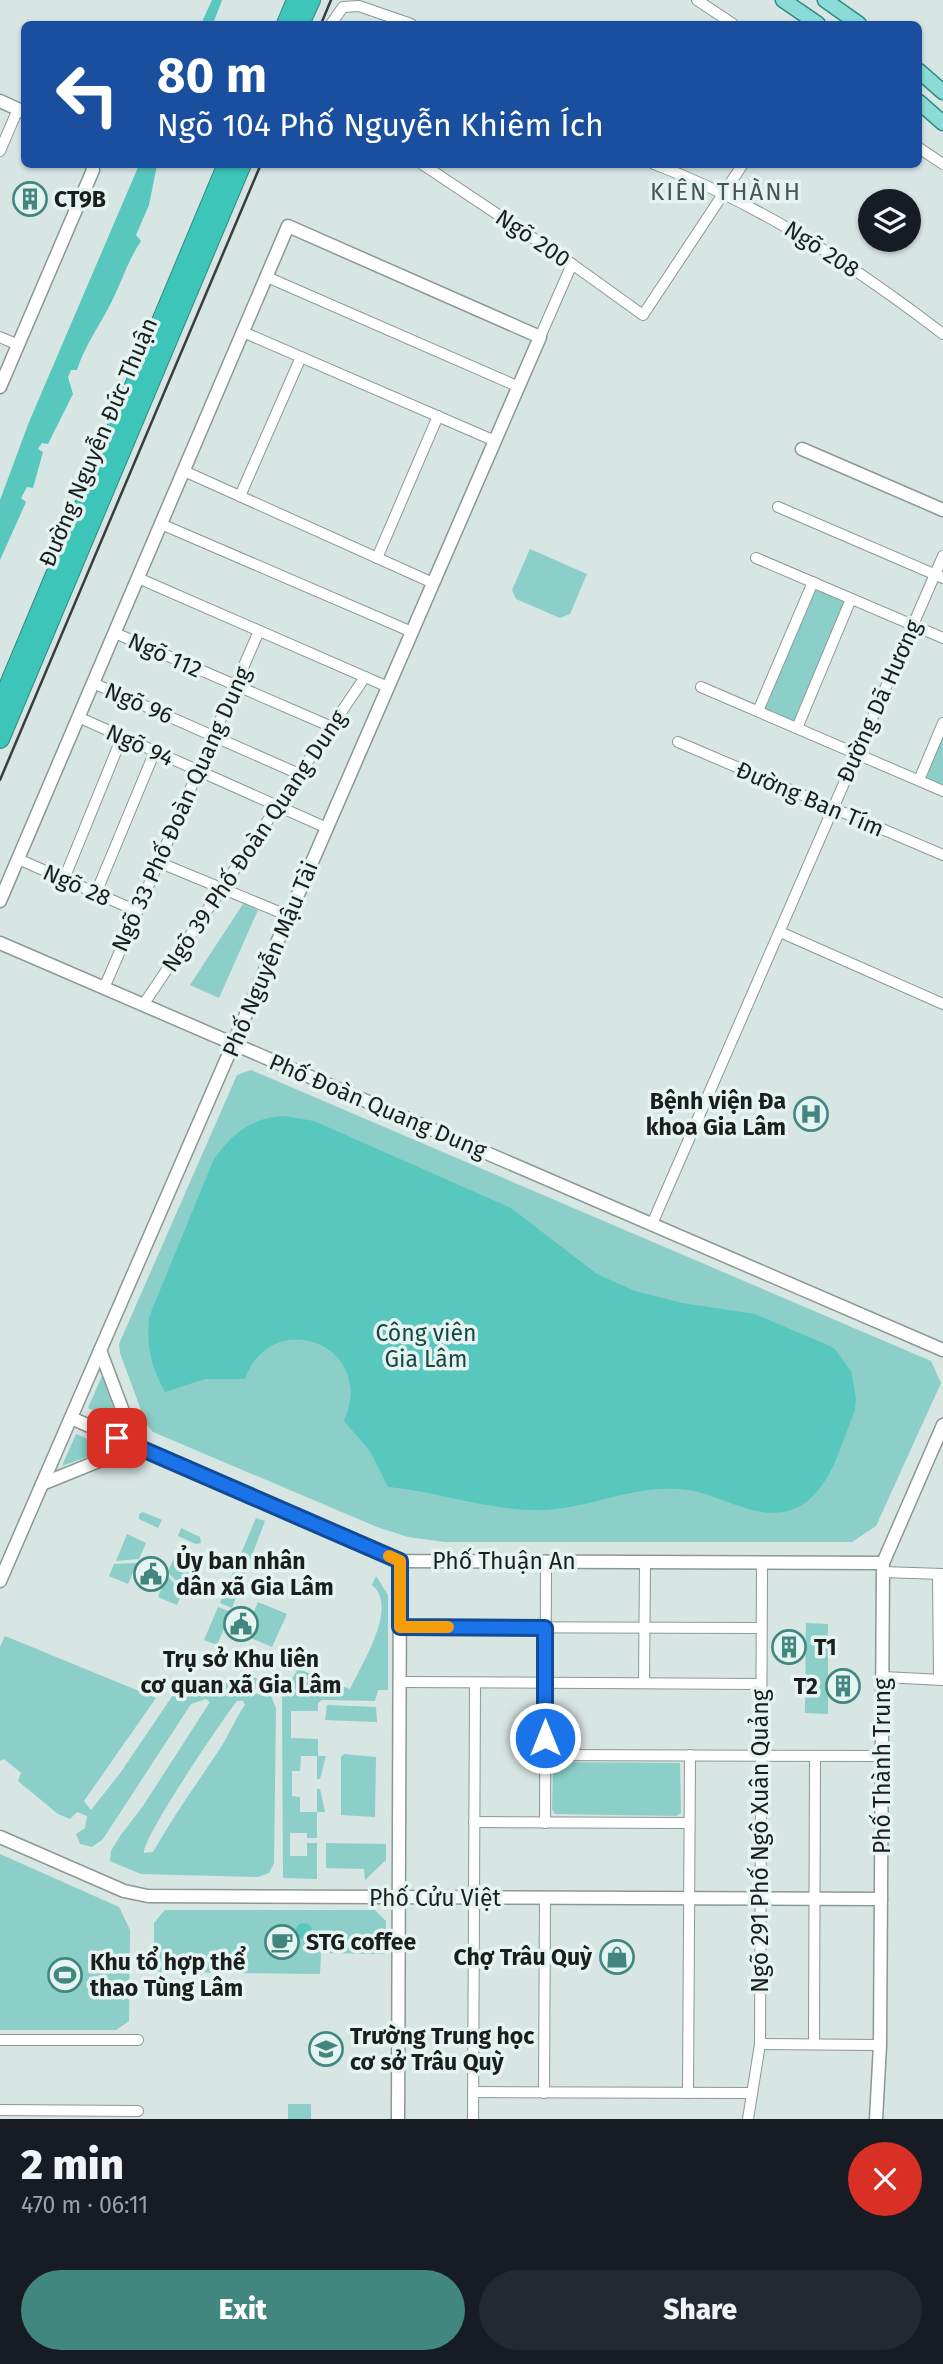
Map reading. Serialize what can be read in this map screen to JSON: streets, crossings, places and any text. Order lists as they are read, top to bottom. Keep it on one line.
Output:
{"streets":{"highway":["Đường Nguyễn Đức Thuận"],"street":["Ngõ 200","Ngõ 208","Ngõ 112","Đường Dã Hương","Ngõ 96","Ngõ 94","Đường Ban Tím","Ngõ 33 Phố Đoàn Quang Dung","Ngõ 39 Phố Đoàn Quang Dung","Ngõ 28","Phố Nguyễn Mậu Tài","Phố Đoàn Quang Dung","Phố Thuận An","Phố Thành Trung","Ngõ 291 Phố Ngô Xuân Quảng","Phố Cửu Việt"]},"crossings":[["Ngõ 200","Ngõ 208"],["Ngõ 112","Ngõ 33 Phố Đoàn Quang Dung"],["Ngõ 112","Ngõ 39 Phố Đoàn Quang Dung"],["Đường Dã Hương","Đường Ban Tím"],["Đường Dã Hương","Phố Đoàn Quang Dung"],["Ngõ 96","Ngõ 33 Phố Đoàn Quang Dung"],["Ngõ 96","Ngõ 39 Phố Đoàn Quang Dung"],["Ngõ 94","Ngõ 33 Phố Đoàn Quang Dung"],["Ngõ 94","Ngõ 39 Phố Đoàn Quang Dung"],["Ngõ 94","Phố Nguyễn Mậu Tài"],["Ngõ 33 Phố Đoàn Quang Dung","Ngõ 28"],["Ngõ 33 Phố Đoàn Quang Dung","Phố Đoàn Quang Dung"],["Ngõ 39 Phố Đoàn Quang Dung","Phố Đoàn Quang Dung"],["Phố Nguyễn Mậu Tài","Phố Đoàn Quang Dung"],["Phố Nguyễn Mậu Tài","Phố Thuận An"],["Phố Thuận An","Phố Thành Trung"],["Phố Thuận An","Ngõ 291 Phố Ngô Xuân Quảng"],["Phố Thành Trung","Phố Cửu Việt"],["Ngõ 291 Phố Ngô Xuân Quảng","Phố Cửu Việt"]],"districts":["KIÊN THÀNH"],"parks":["Công viên Gia Lâm"],"places":{"building":["CT9B","T1","T2"],"hospital":["Bệnh viện Đa khoa Gia Lâm"],"public building":["Ủy ban nhân dân xã Gia Lâm","Trụ sở Khu liên cơ quan xã Gia Lâm"],"cafe":["STG coffee"],"shop":["Chợ Trâu Quỳ"],"sports":["Khu tổ hợp thể thao Tùng Lâm"],"school or university":["Trường Trung học cơ sở Trâu Quỳ"]},"page":{"turn":["80 m","Ngõ 104 Phố Nguyễn Khiêm Ích"],"heading":["2 min","470 m · 06:11"],"buttons":["Exit","Share"]}}
